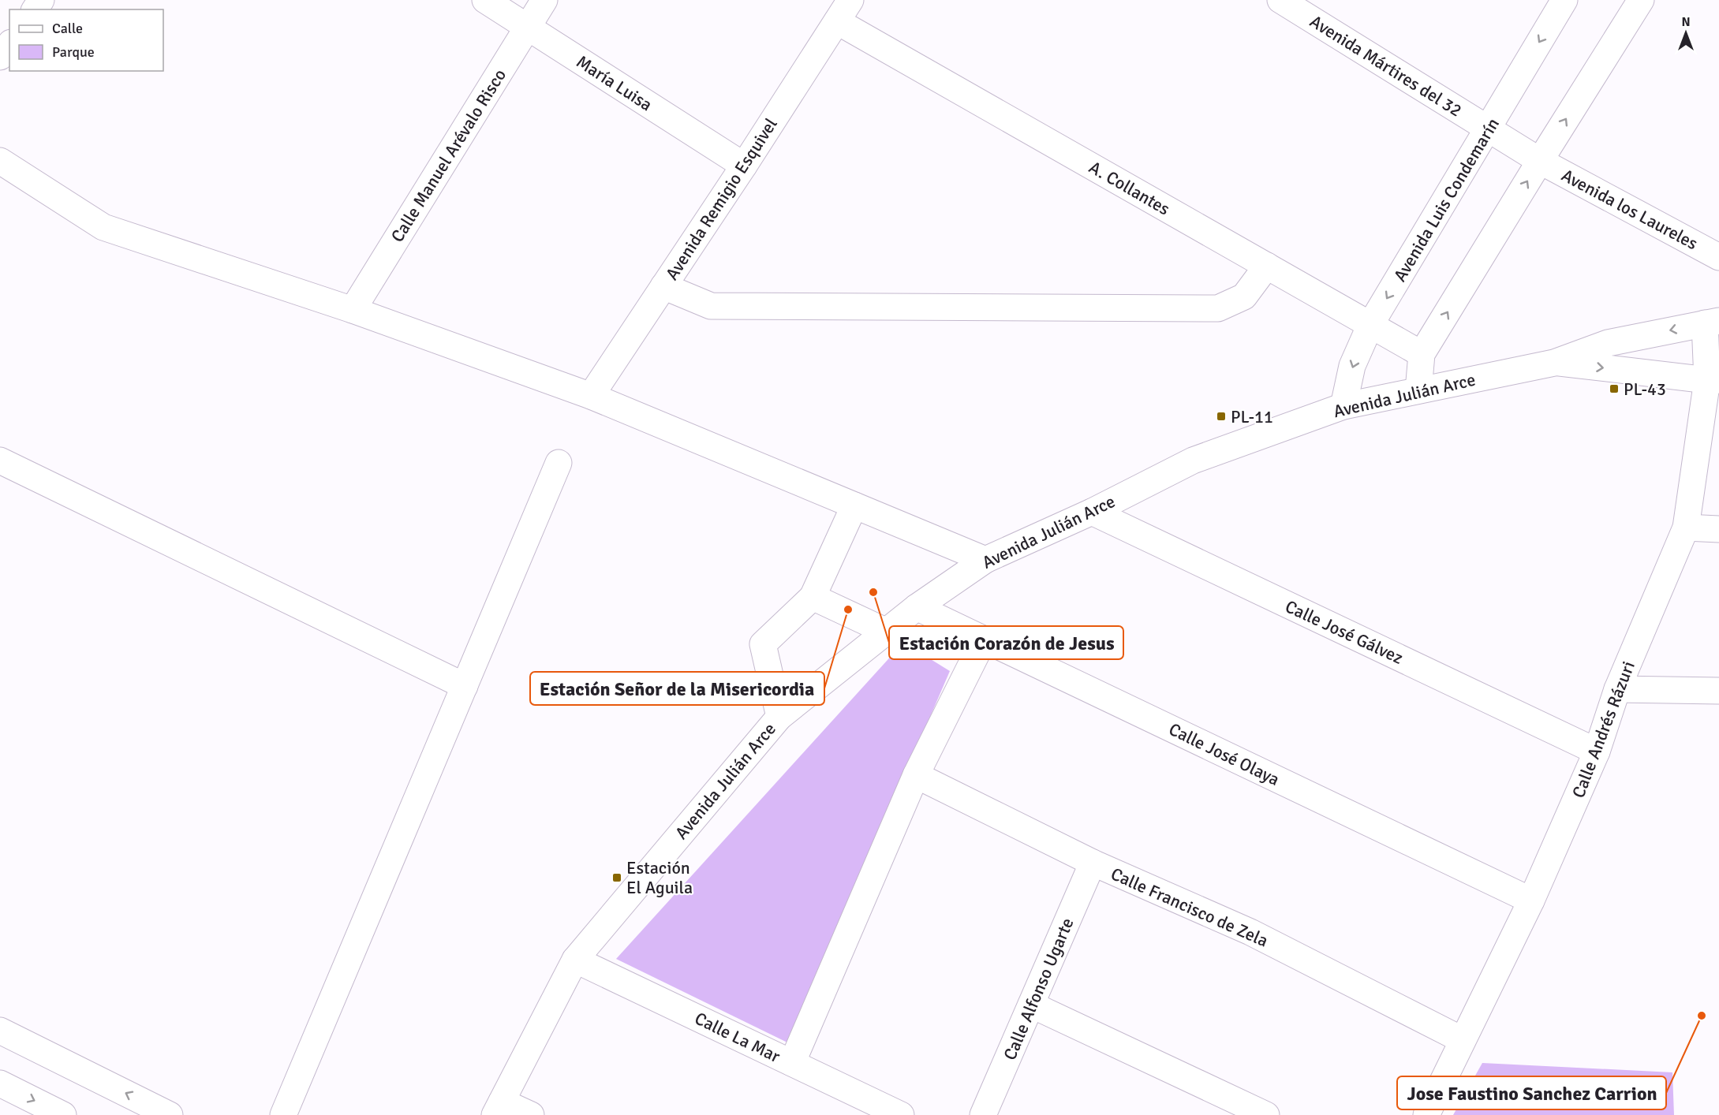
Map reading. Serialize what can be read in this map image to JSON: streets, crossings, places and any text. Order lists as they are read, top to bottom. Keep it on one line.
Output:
{"streets":{"street":["Avenida Mártires del 32","María Luisa","Calle Manuel Arévalo Risco","A. Collantes","Avenida Remigio Esquivel","Avenida Luis Condemarín","Avenida los Laureles","Avenida Julián Arce","Calle José Gálvez","Calle Andrés Rázuri","Calle José Olaya","Calle Francisco de Zela","Calle Alfonso Ugarte","Calle La Mar"]},"crossings":[["Avenida Mártires del 32","Avenida Luis Condemarín"],["Avenida Mártires del 32","Avenida los Laureles"],["María Luisa","Calle Manuel Arévalo Risco"],["María Luisa","Avenida Remigio Esquivel"],["A. Collantes","Avenida Remigio Esquivel"],["A. Collantes","Avenida Luis Condemarín"],["Avenida Luis Condemarín","Avenida Julián Arce"],["Avenida Julián Arce","Calle José Gálvez"],["Avenida Julián Arce","Calle Andrés Rázuri"],["Avenida Julián Arce","Calle José Olaya"],["Avenida Julián Arce","Calle La Mar"],["Calle José Gálvez","Calle Andrés Rázuri"],["Calle Andrés Rázuri","Calle José Olaya"],["Calle Andrés Rázuri","Calle Francisco de Zela"],["Calle Francisco de Zela","Calle Alfonso Ugarte"]],"places":{"transit":["PL-43","PL-11","Estación El Aguila"],"other":["Estación Corazón de Jesus","Estación Señor de la Misericordia","Jose Faustino Sanchez Carrion"]},"legend":["Calle","Parque"],"north":"top"}
